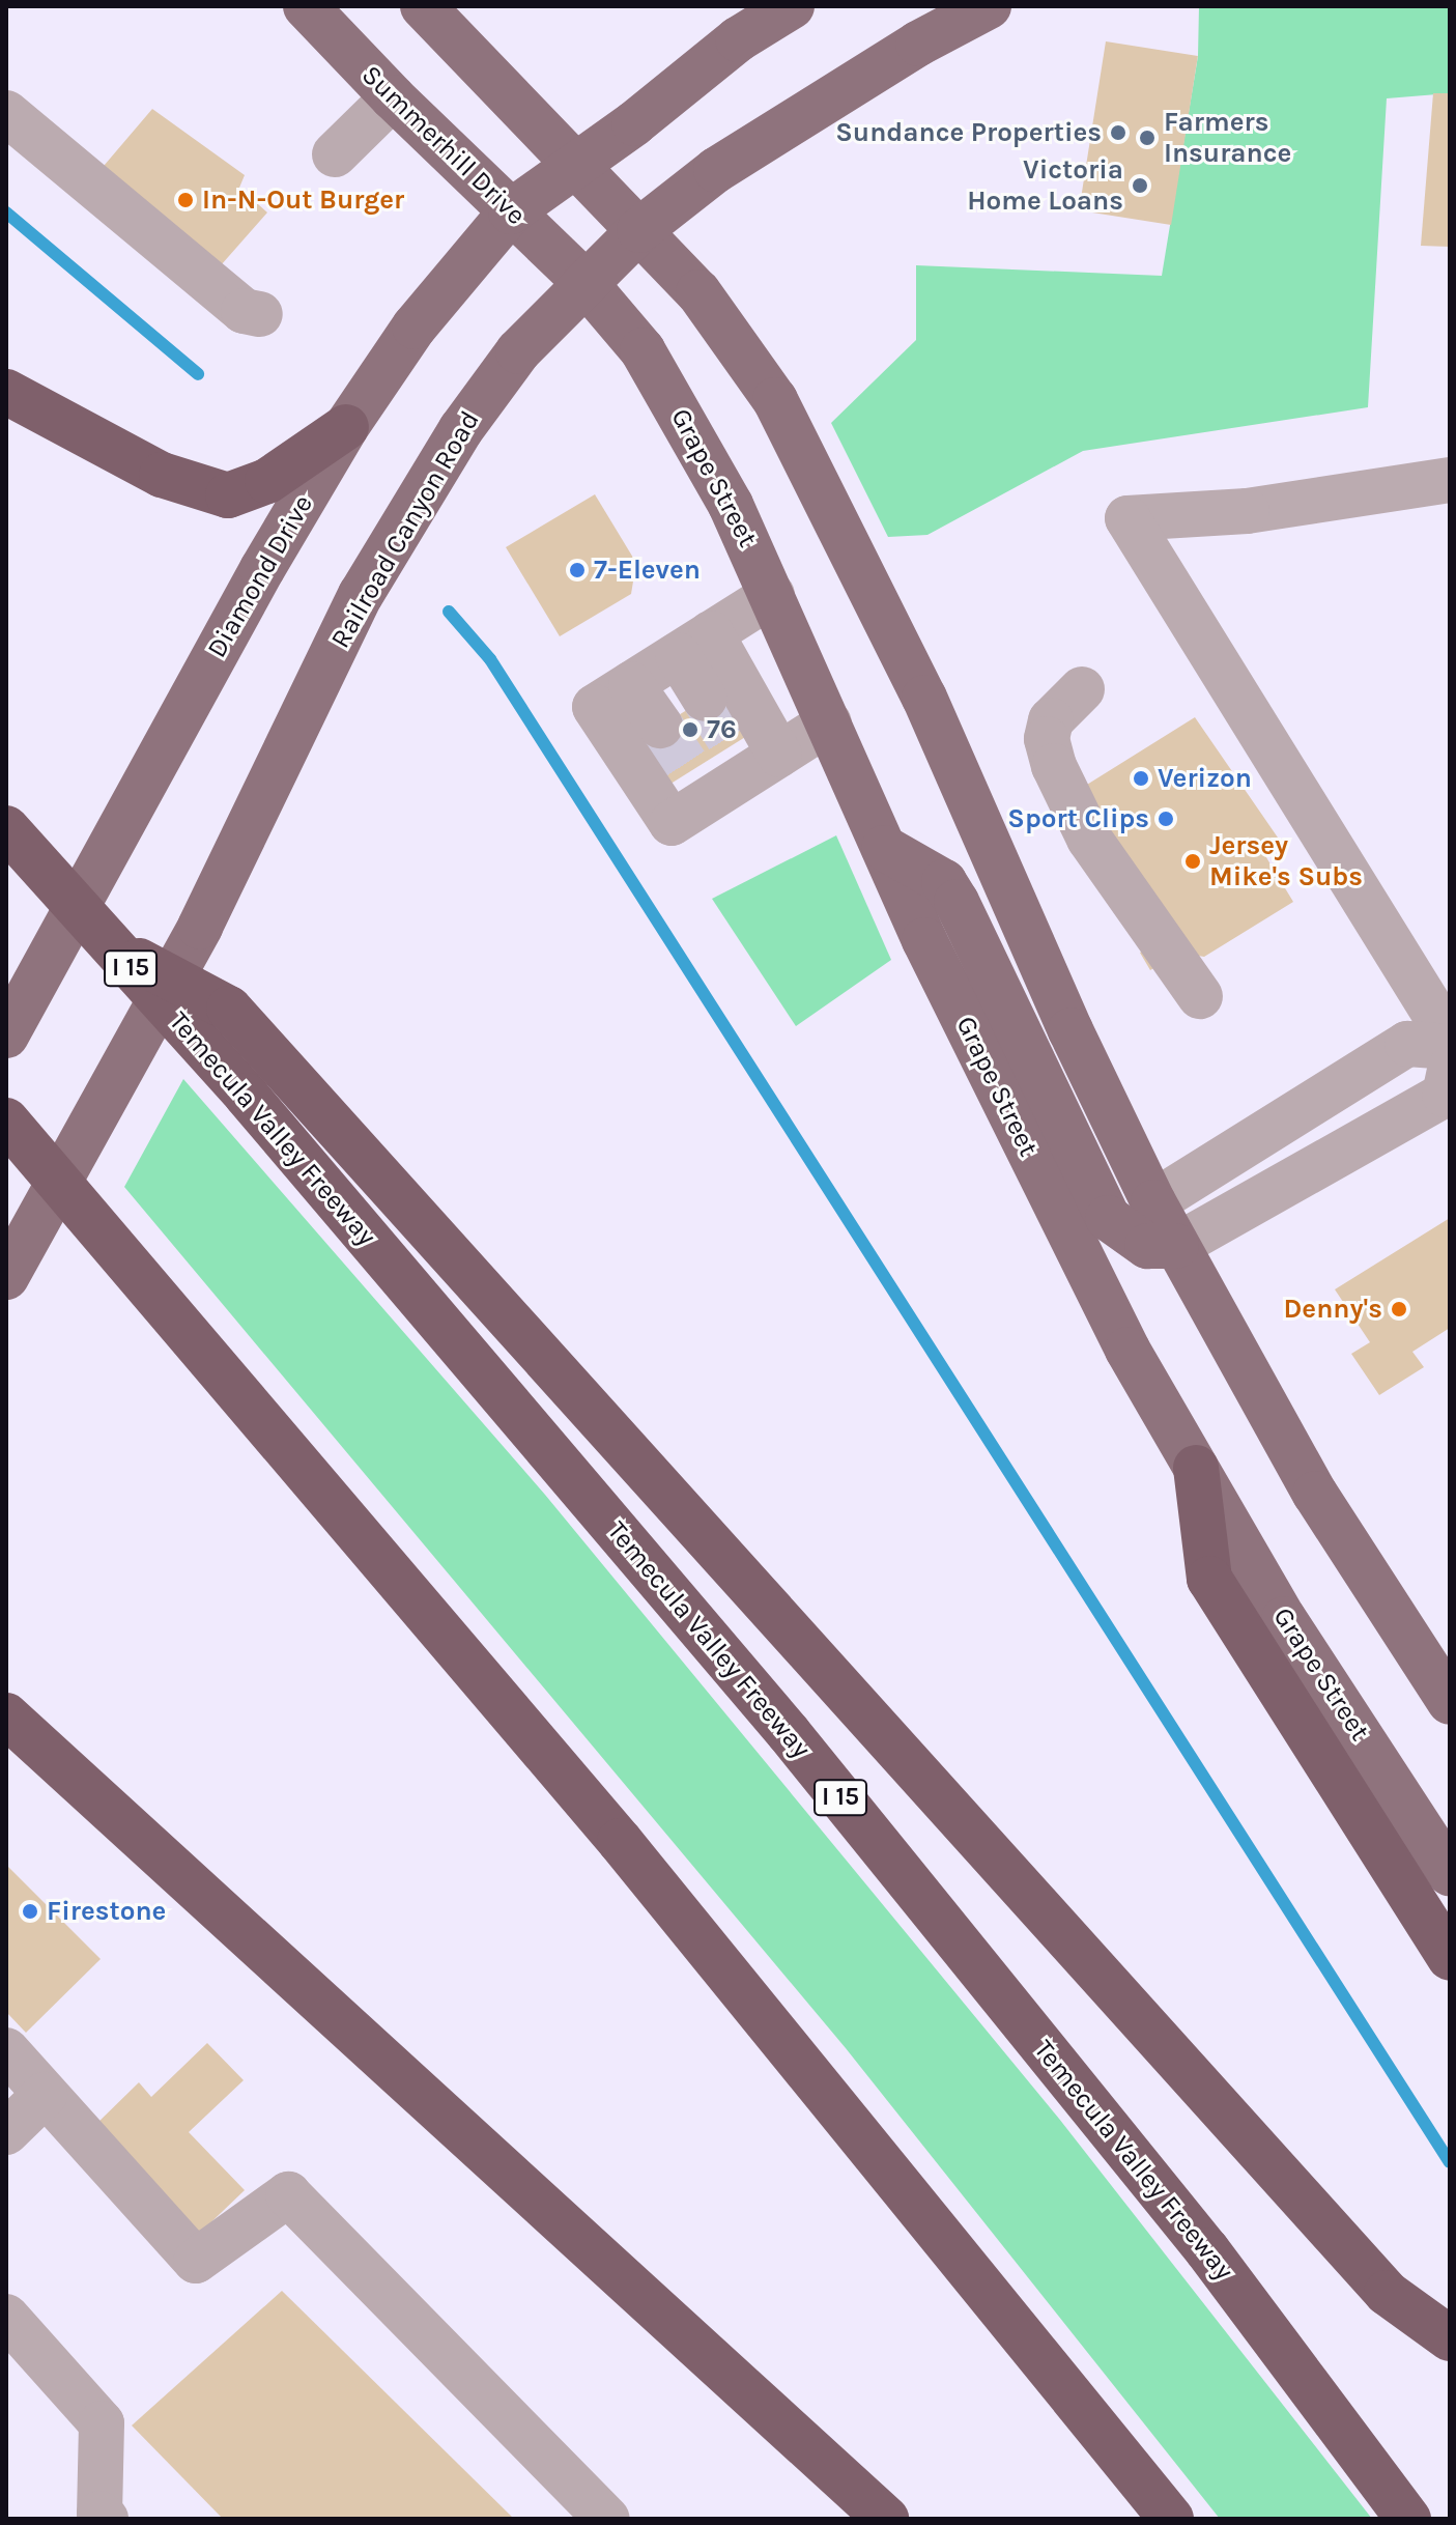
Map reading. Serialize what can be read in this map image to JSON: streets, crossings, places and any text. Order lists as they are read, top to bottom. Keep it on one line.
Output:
{"streets":{"highway":["I 15","Temecula Valley Freeway"],"main road":["Summerhill Drive","Grape Street","Railroad Canyon Road","Diamond Drive"]},"crossings":[["Summerhill Drive","Grape Street"],["Summerhill Drive","Railroad Canyon Road"],["Summerhill Drive","Diamond Drive"],["Grape Street","Railroad Canyon Road"]],"places":["Sundance Properties","Farmers Insurance","Victoria Home Loans","In-N-Out Burger","7-Eleven","76","Verizon","Sport Clips","Jersey Mike's Subs","Denny's","Firestone"]}
